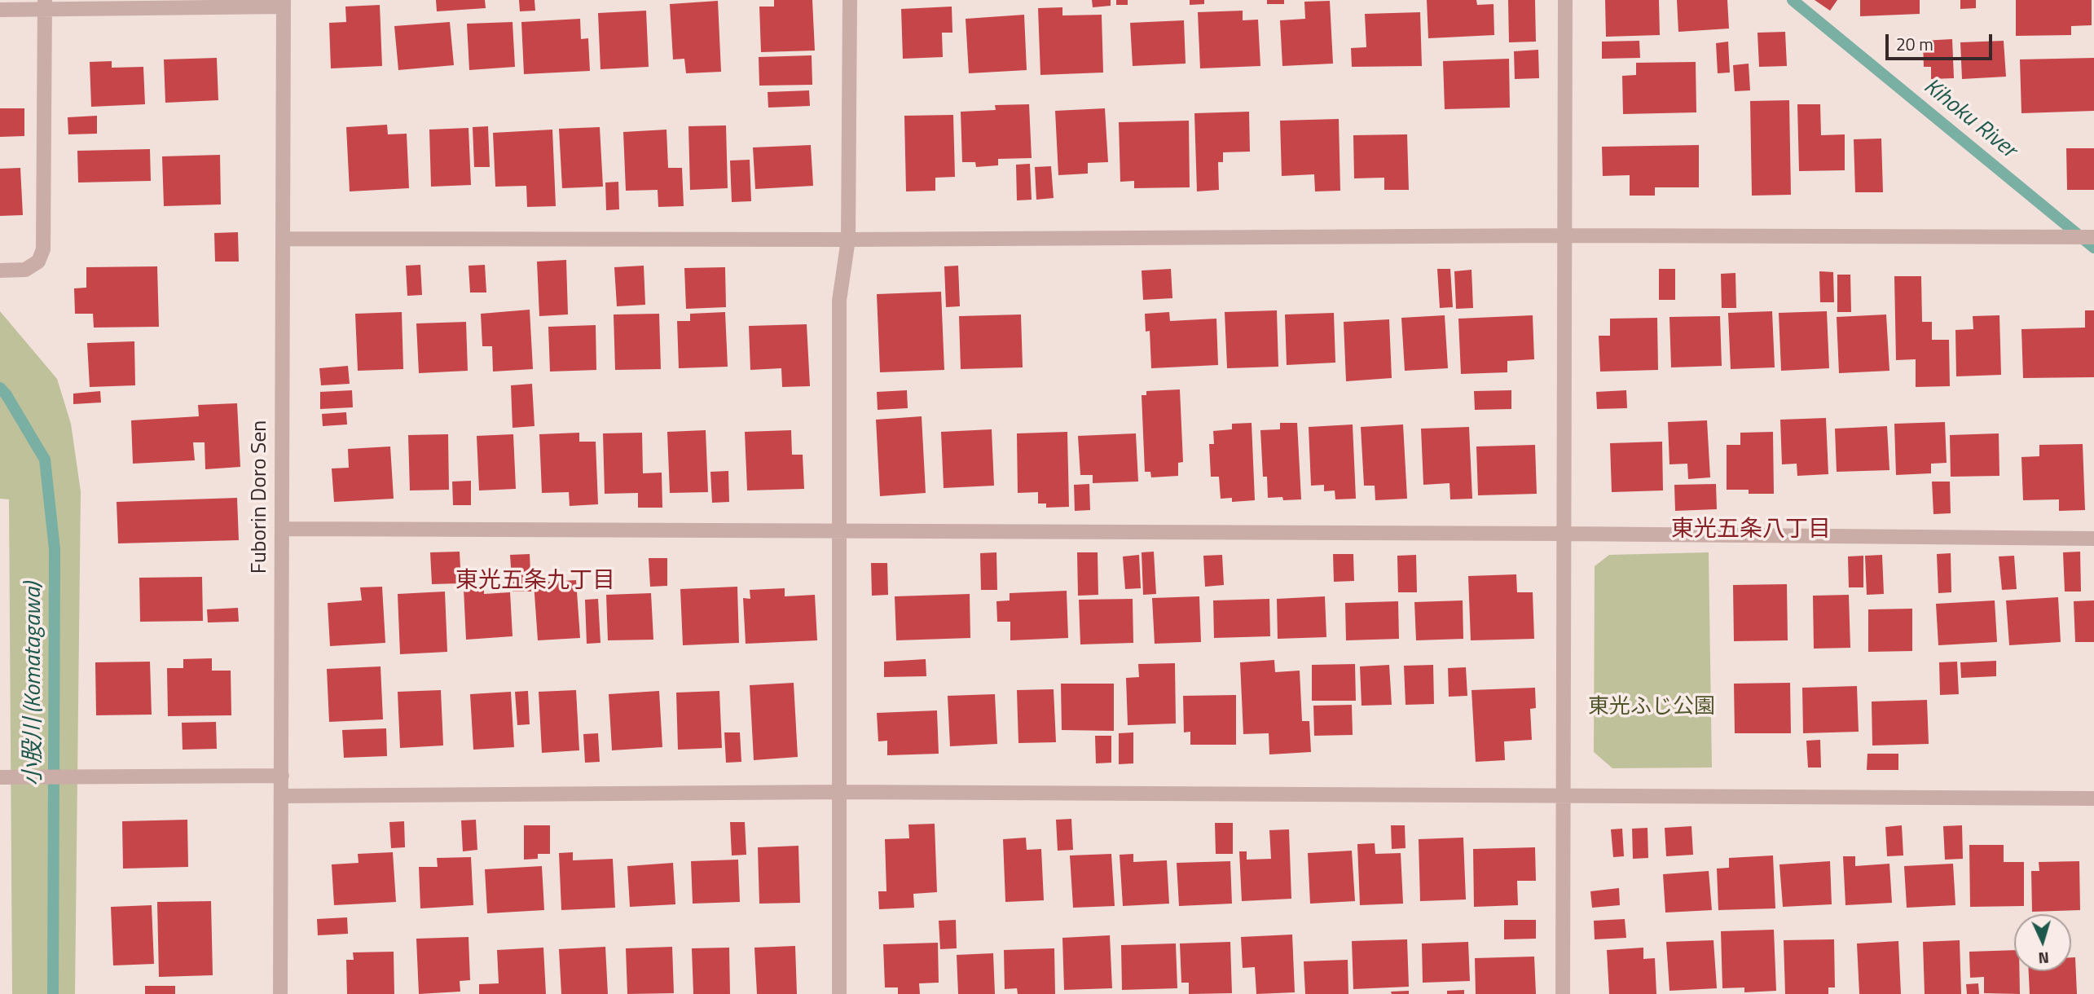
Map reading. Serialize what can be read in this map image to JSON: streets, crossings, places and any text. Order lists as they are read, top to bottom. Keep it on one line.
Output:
{"streets":{"street":["Fuborin Doro Sen"]},"districts":["東光五条八丁目","東光五条九丁目"],"water":["Kihoku River","小股川 (Komatagawa)"],"parks":["東光ふじ公園"],"scale_bar":"20 m","north":"bottom"}
